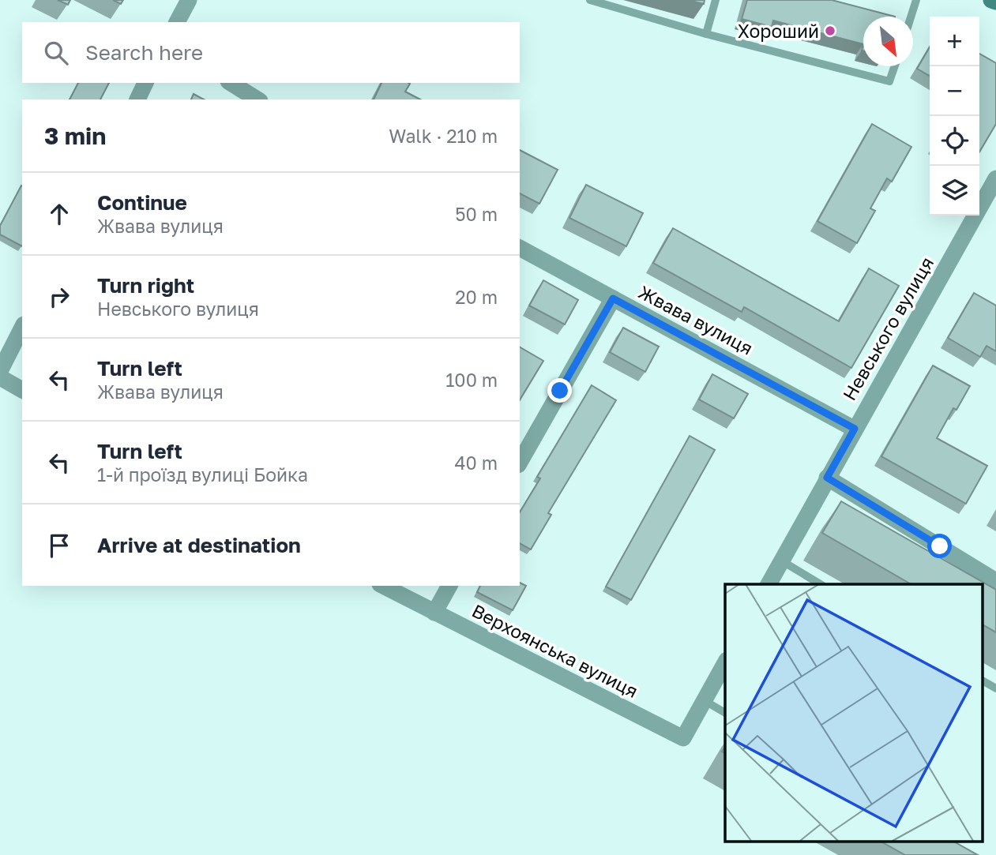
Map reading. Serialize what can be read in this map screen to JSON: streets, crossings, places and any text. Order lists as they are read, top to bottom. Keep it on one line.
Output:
{"streets":{"street":["Жвава вулиця","Невського вулиця","Верхоянська вулиця"]},"crossings":[["Жвава вулиця","Невського вулиця"]],"places":["Хороший"],"north":"bottom right","page":{"map_buttons":["+","−"],"search":"Search here","heading":["3 min","Walk · 210 m"],"list":[["Continue","Жвава вулиця","50 m"],["Turn right","Невського вулиця","20 m"],["Turn left","Жвава вулиця","100 m"],["Turn left","1-й проїзд вулиці Бойка","40 m"],"Arrive at destination"]}}
